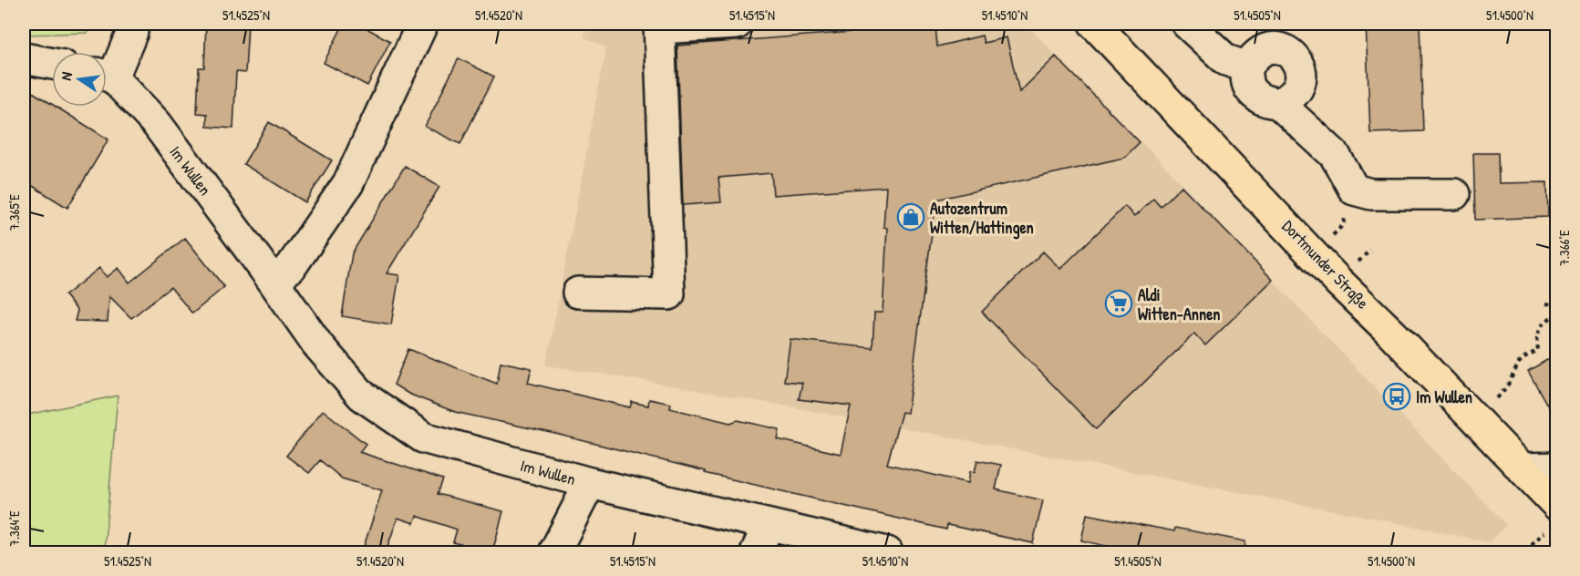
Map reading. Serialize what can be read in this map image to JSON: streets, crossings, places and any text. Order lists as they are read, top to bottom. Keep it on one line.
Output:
{"streets":{"main road":["Dortmunder Straße"],"street":["Im Wullen"]},"places":{"shop":["Autozentrum Witten/Hattingen"],"supermarket":["Aldi Witten-Annen"],"bus stop":["Im Wullen"]},"north":"left","coordinates":["51.4525°N","51.4520°N","51.4515°N","51.4510°N","51.4505°N","51.4500°N","7.365°E","7.366°E","7.364°E"]}
